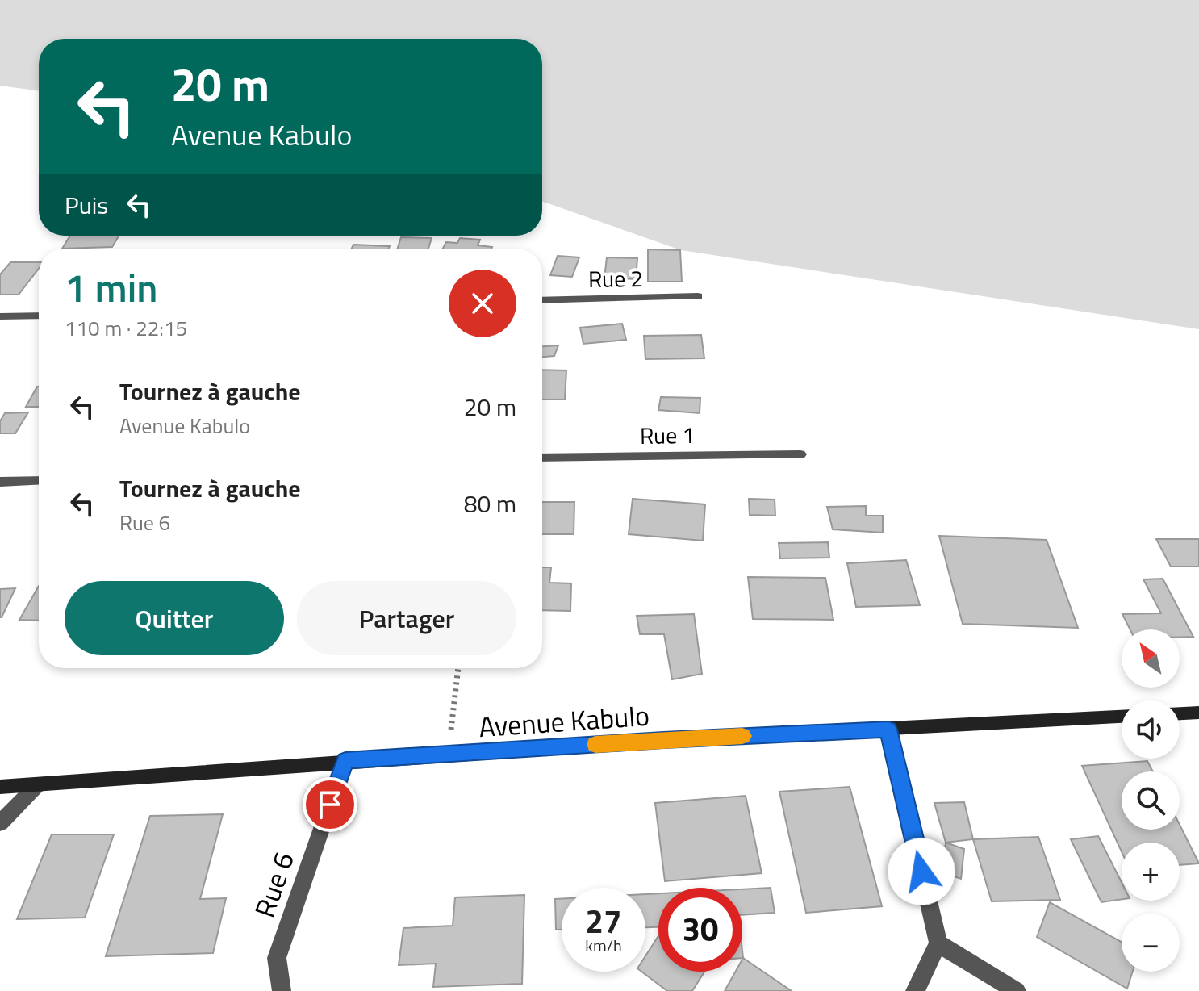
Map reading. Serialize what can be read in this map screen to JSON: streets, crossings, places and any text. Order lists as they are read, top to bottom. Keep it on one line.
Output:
{"streets":{"street":["Rue 2","Rue 1","Avenue Kabulo","Rue 6"]},"crossings":[["Avenue Kabulo","Rue 6"]],"north":"top left","page":{"turn":["20 m","Avenue Kabulo"],"then":"Puis","heading":["1 min","110 m · 22:15"],"list":[{"name":"Tournez à gauche","note":"Avenue Kabulo","value":"20 m"},{"name":"Tournez à gauche","note":"Rue 6","value":"80 m"}],"buttons":["Quitter","Partager"],"map_buttons":["+","−"],"speed":"27 km/h","limit":"30"}}
